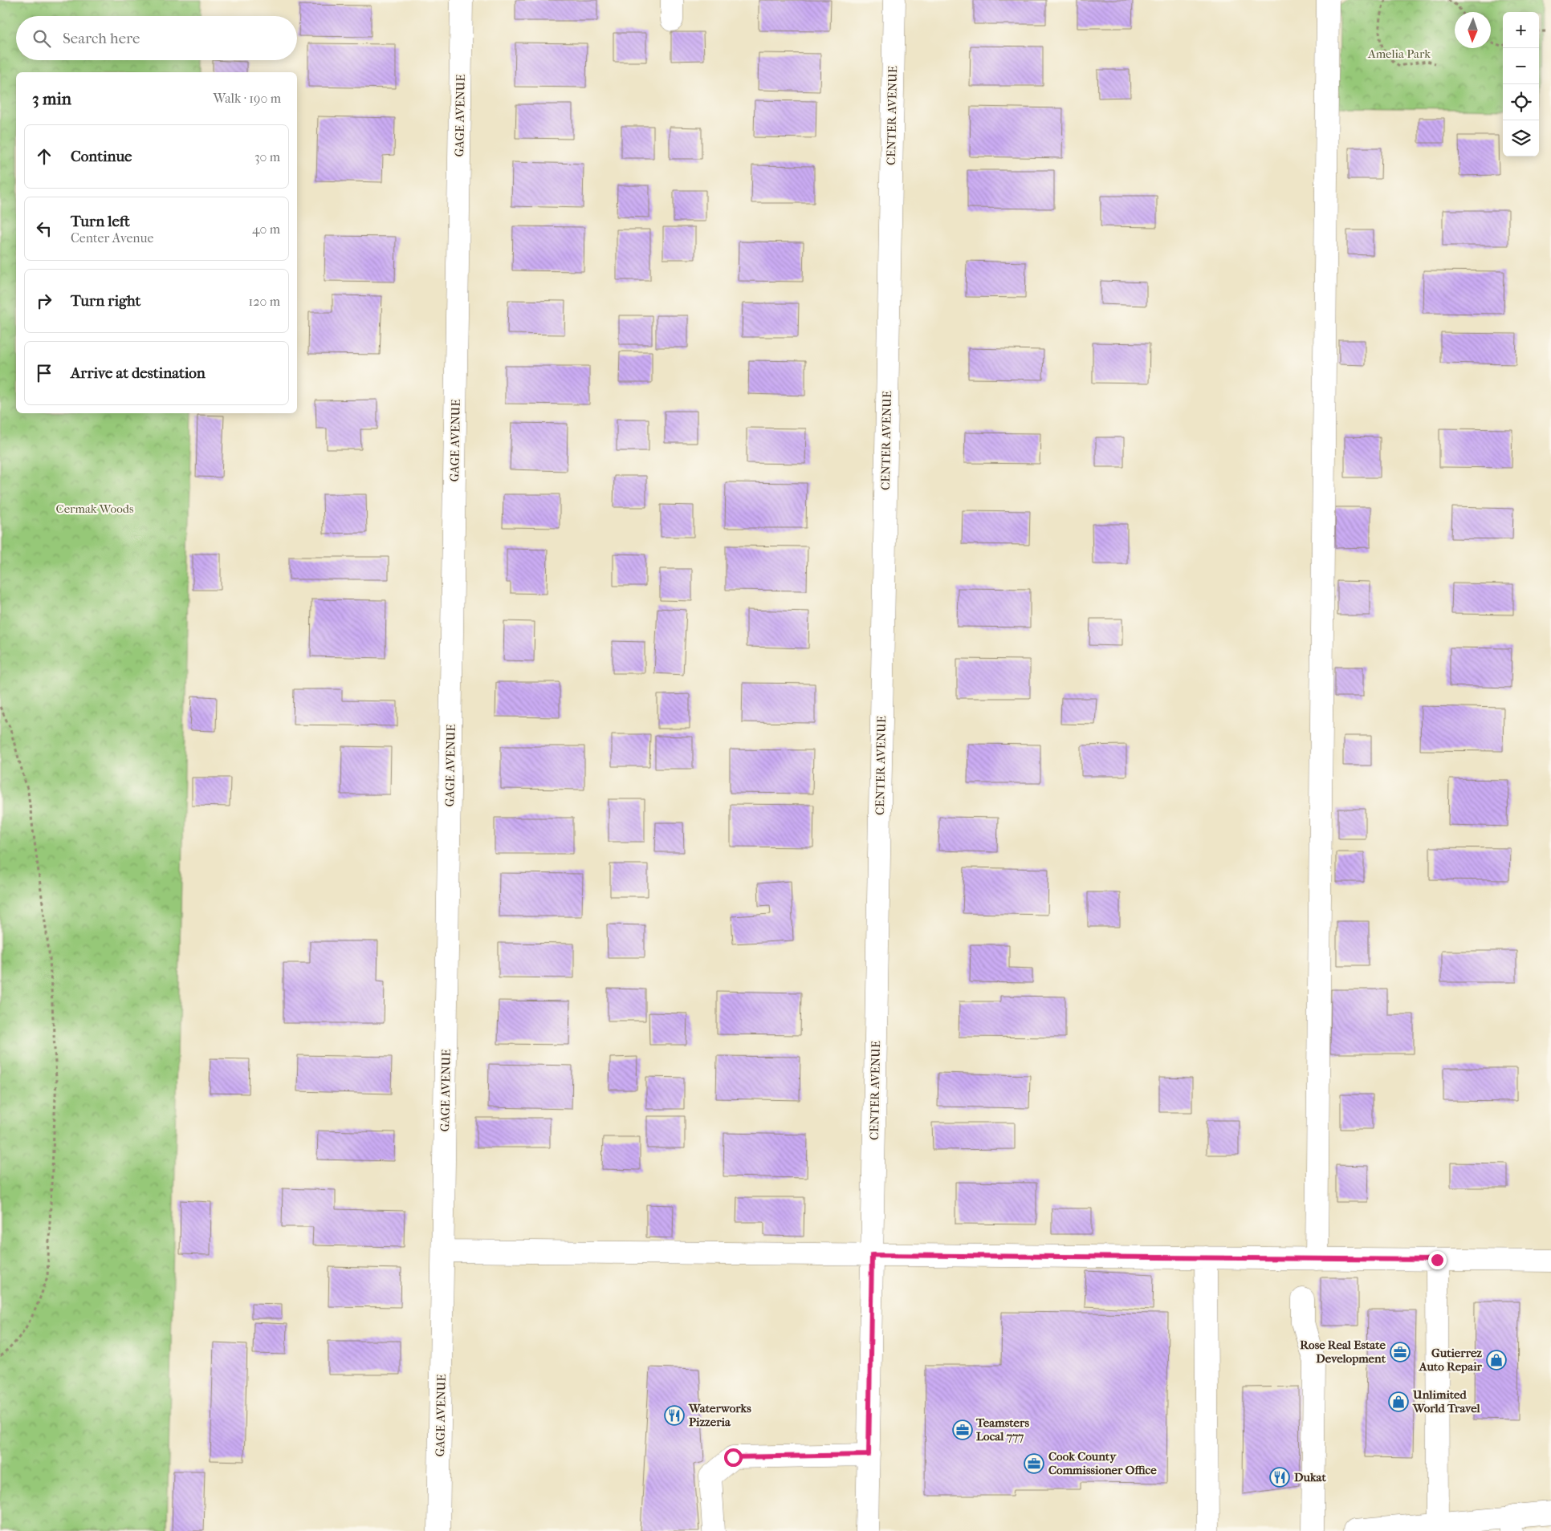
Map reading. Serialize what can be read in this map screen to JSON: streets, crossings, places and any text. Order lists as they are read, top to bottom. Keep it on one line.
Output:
{"streets":{"street":["GAGE AVENUE","CENTER AVENUE"]},"parks":["Amelia Park","Cermak Woods"],"places":{"office":["Rose Real Estate Development","Teamsters Local 777","Cook County Commissioner Office"],"shop":["Gutierrez Auto Repair","Unlimited World Travel"],"restaurant":["Waterworks Pizzeria","Dukat"]},"north":"bottom","page":{"map_buttons":["+","−"],"search":"Search here","heading":["3 min","Walk · 190 m"],"list":[["Continue","30 m"],["Turn left","Center Avenue","40 m"],["Turn right","120 m"],"Arrive at destination"]}}
